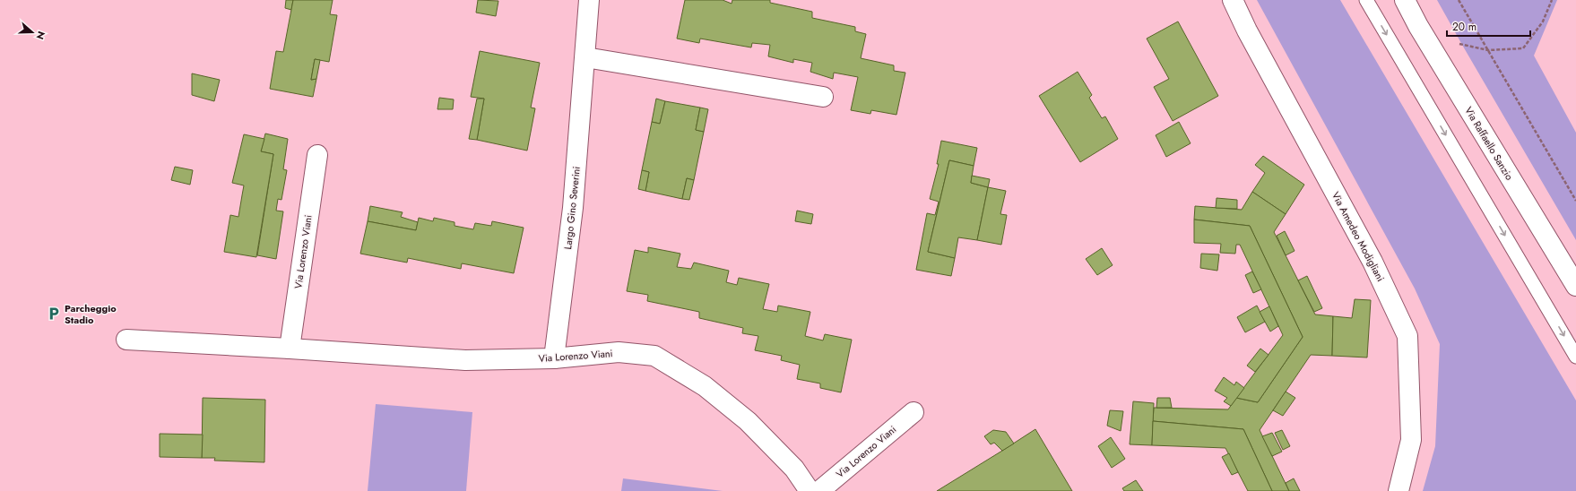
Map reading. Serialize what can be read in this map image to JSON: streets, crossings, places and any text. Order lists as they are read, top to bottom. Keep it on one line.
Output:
{"streets":{"street":["Via Raffaello Sanzio","Largo Gino Severini","Via Amedeo Modigliani","Via Lorenzo Viani"]},"crossings":[["Largo Gino Severini","Via Lorenzo Viani"]],"places":{"parking":["Parcheggio Stadio"]},"scale_bar":"20 m","north":"right"}
